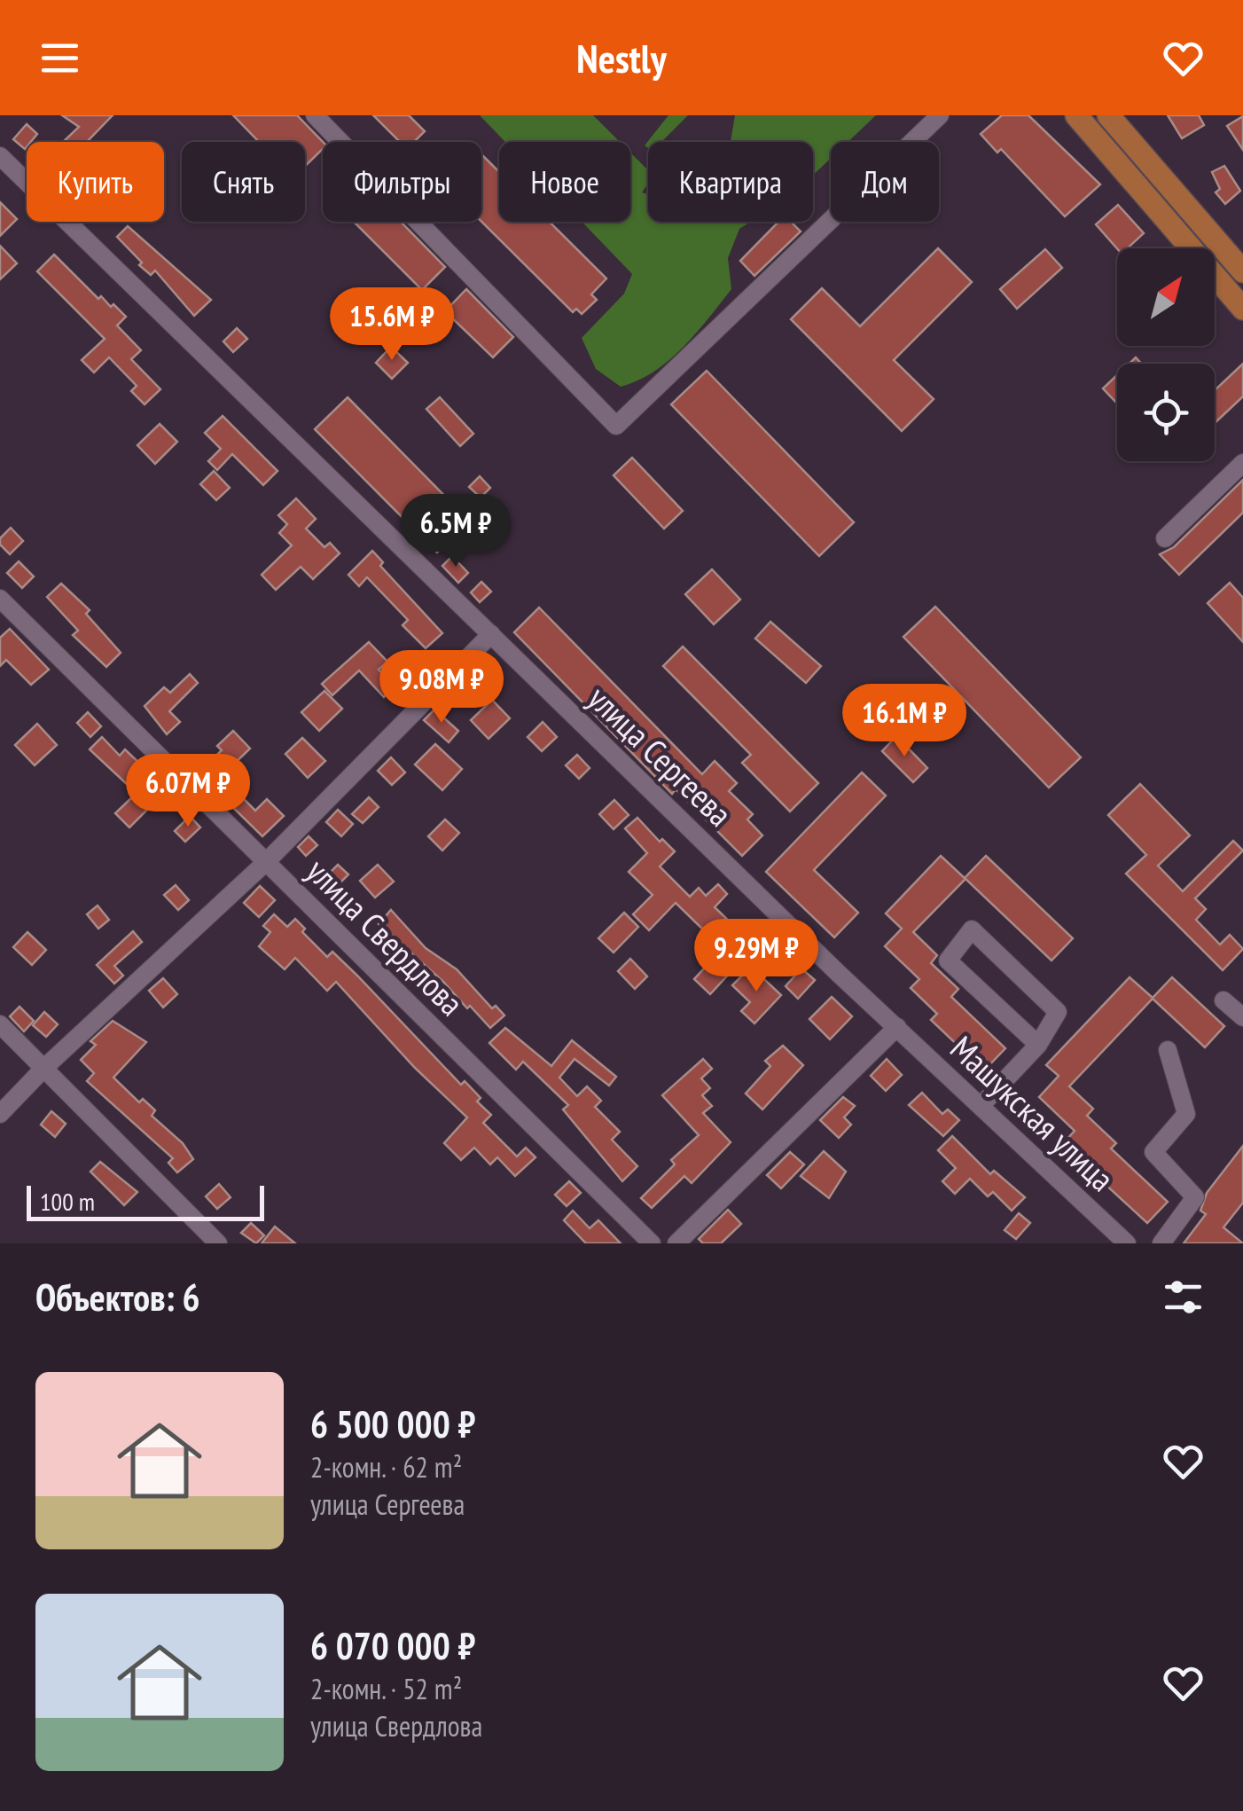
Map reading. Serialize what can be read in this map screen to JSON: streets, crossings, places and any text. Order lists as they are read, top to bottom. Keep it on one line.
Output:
{"streets":{"street":["улица Сергеева","улица Свердлова","Машукская улица"]},"crossings":[["улица Сергеева","Машукская улица"]],"scale_bar":"100 m","north":"top right","page":{"header":"Nestly","chip":["Купить","Снять","Фильтры","Новое","Квартира","Дом"],"price":["15.6M ₽","6.5M ₽","9.08M ₽","16.1M ₽","6.07M ₽","9.29M ₽"],"scale":"100 m","heading":"Объектов: 6","list":[{"name":"6 500 000 ₽","note":"2-комн. · 62 m² · улица Сергеева"},{"name":"6 070 000 ₽","note":"2-комн. · 52 m² · улица Свердлова"}]}}
